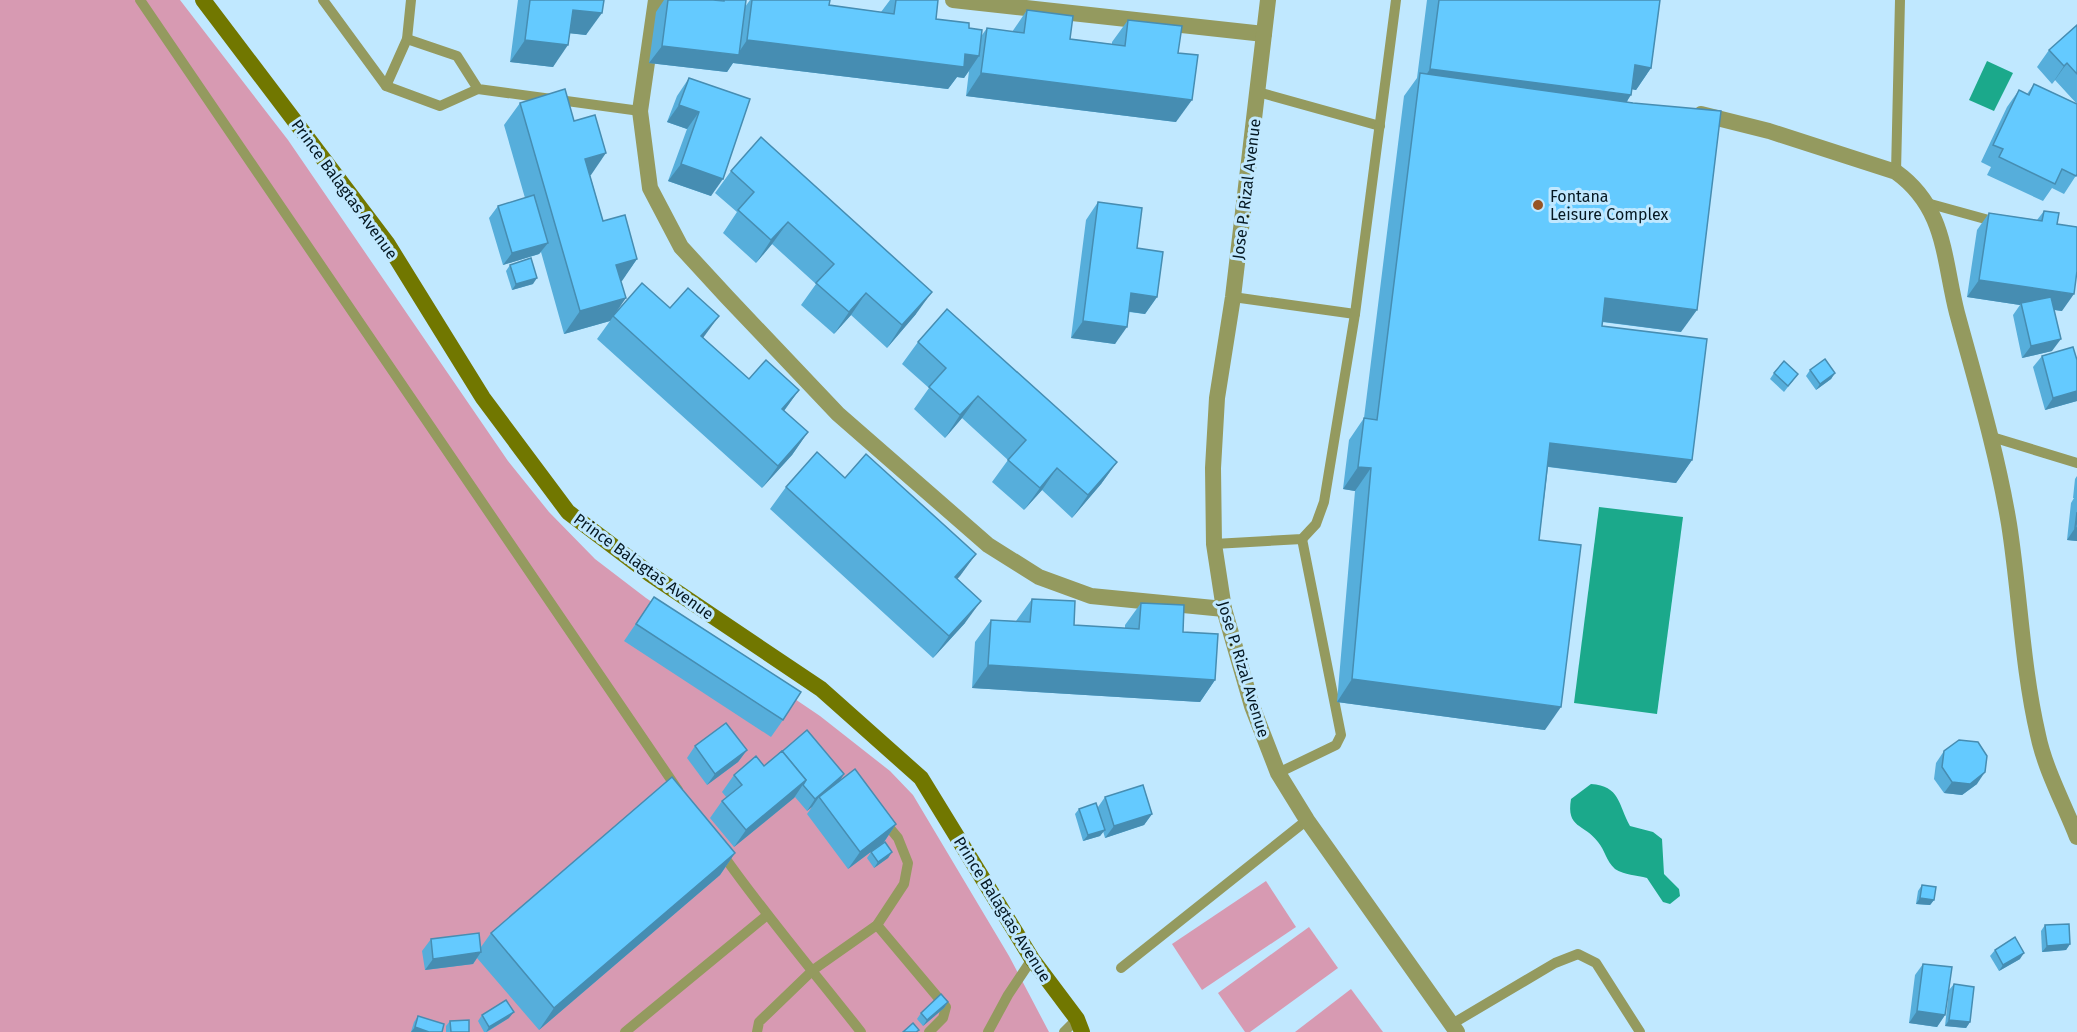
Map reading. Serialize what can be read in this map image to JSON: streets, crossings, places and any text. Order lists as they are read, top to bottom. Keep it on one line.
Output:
{"streets":{"main road":["Prince Balagtas Avenue"],"street":["Jose P. Rizal Avenue"]},"places":["Fontana Leisure Complex"]}
